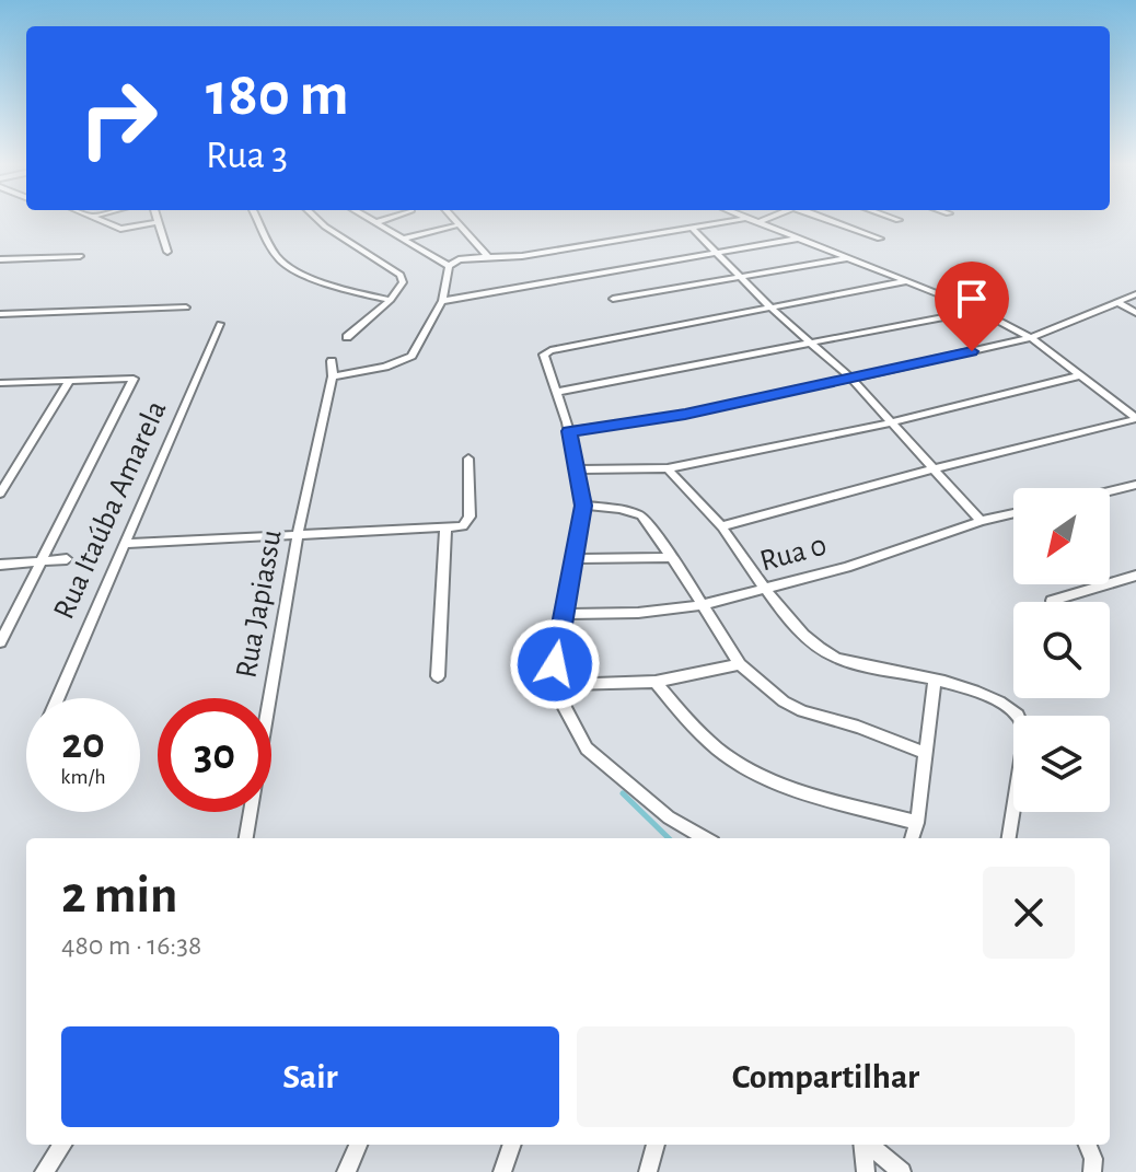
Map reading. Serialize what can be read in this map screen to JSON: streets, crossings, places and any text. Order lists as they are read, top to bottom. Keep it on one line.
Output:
{"streets":{"street":["Rua Itaúba Amarela","Rua 0","Rua Japiassu"]},"north":"bottom left","page":{"turn":["180 m","Rua 3"],"speed":"20 km/h","limit":"30","heading":["2 min","480 m · 16:38"],"buttons":["Sair","Compartilhar"]}}
